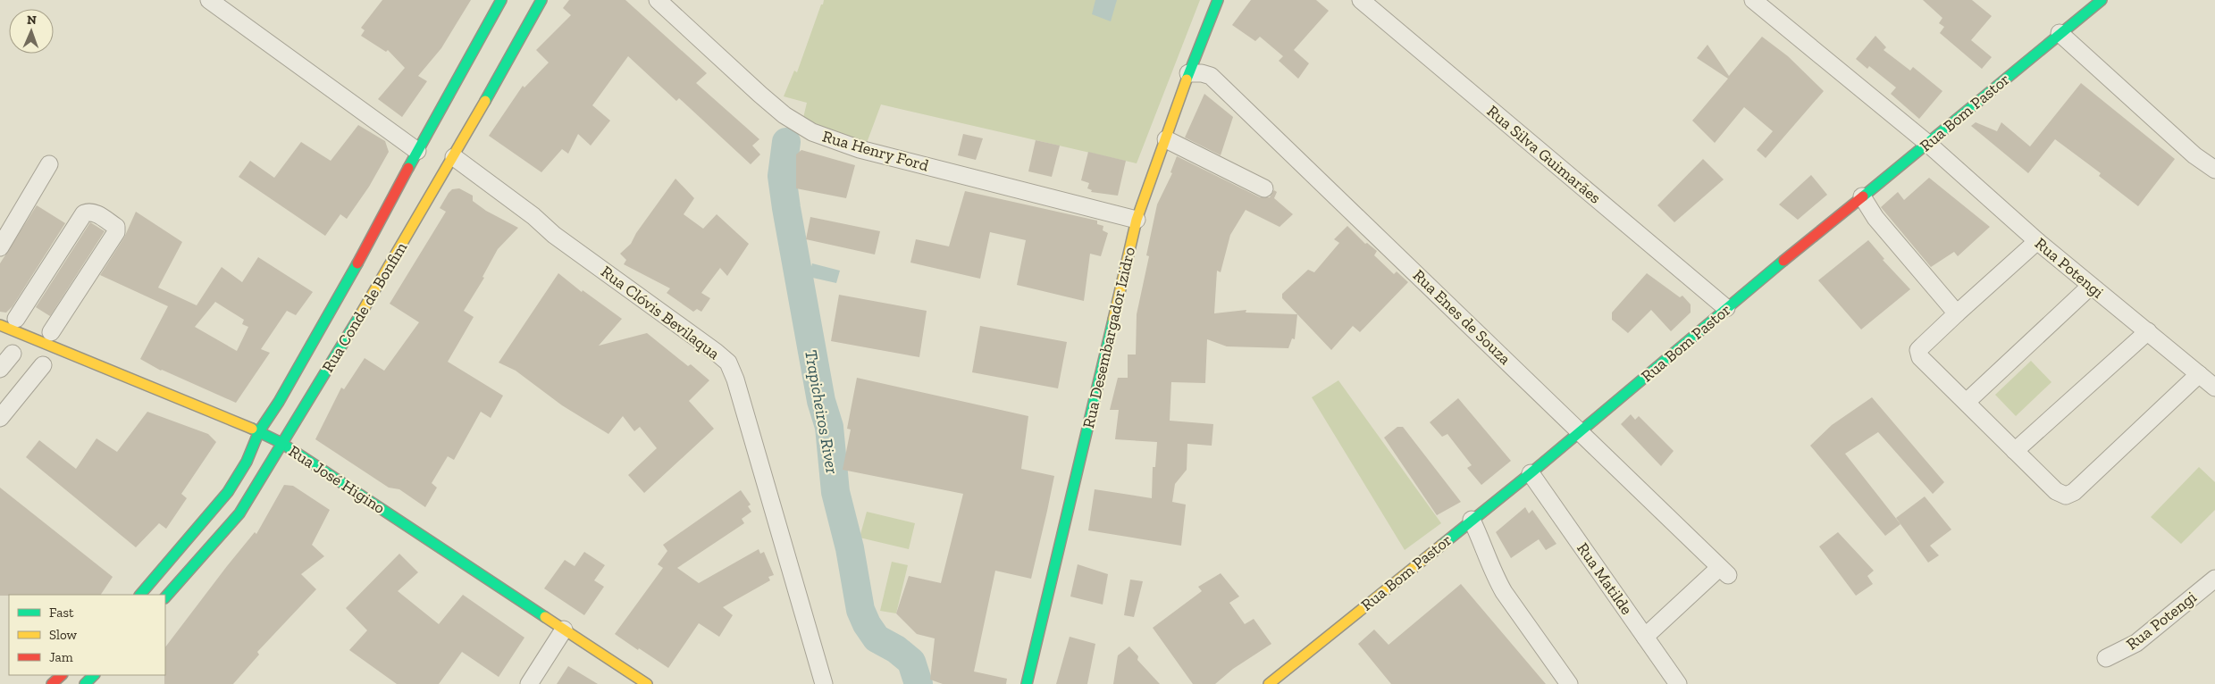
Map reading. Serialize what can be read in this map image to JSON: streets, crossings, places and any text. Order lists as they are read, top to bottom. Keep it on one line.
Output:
{"streets":{"street":["Rua Bom Pastor","Rua Henry Ford","Rua Silva Guimarães","Rua Potengi","Rua Conde de Bonfim","Rua Clóvis Bevilaqua","Rua Enes de Souza","Rua Desembargador Izidro","Rua José Higino","Rua Matilde"]},"crossings":[["Rua Bom Pastor","Rua Silva Guimarães"],["Rua Bom Pastor","Rua Potengi"],["Rua Bom Pastor","Rua Enes de Souza"],["Rua Bom Pastor","Rua Matilde"],["Rua Henry Ford","Rua Desembargador Izidro"],["Rua Conde de Bonfim","Rua Clóvis Bevilaqua"],["Rua Conde de Bonfim","Rua José Higino"],["Rua Enes de Souza","Rua Desembargador Izidro"],["Rua Enes de Souza","Rua Matilde"]],"water":["Trapicheiros River"],"legend":["Fast","Slow","Jam"],"north":"top"}
